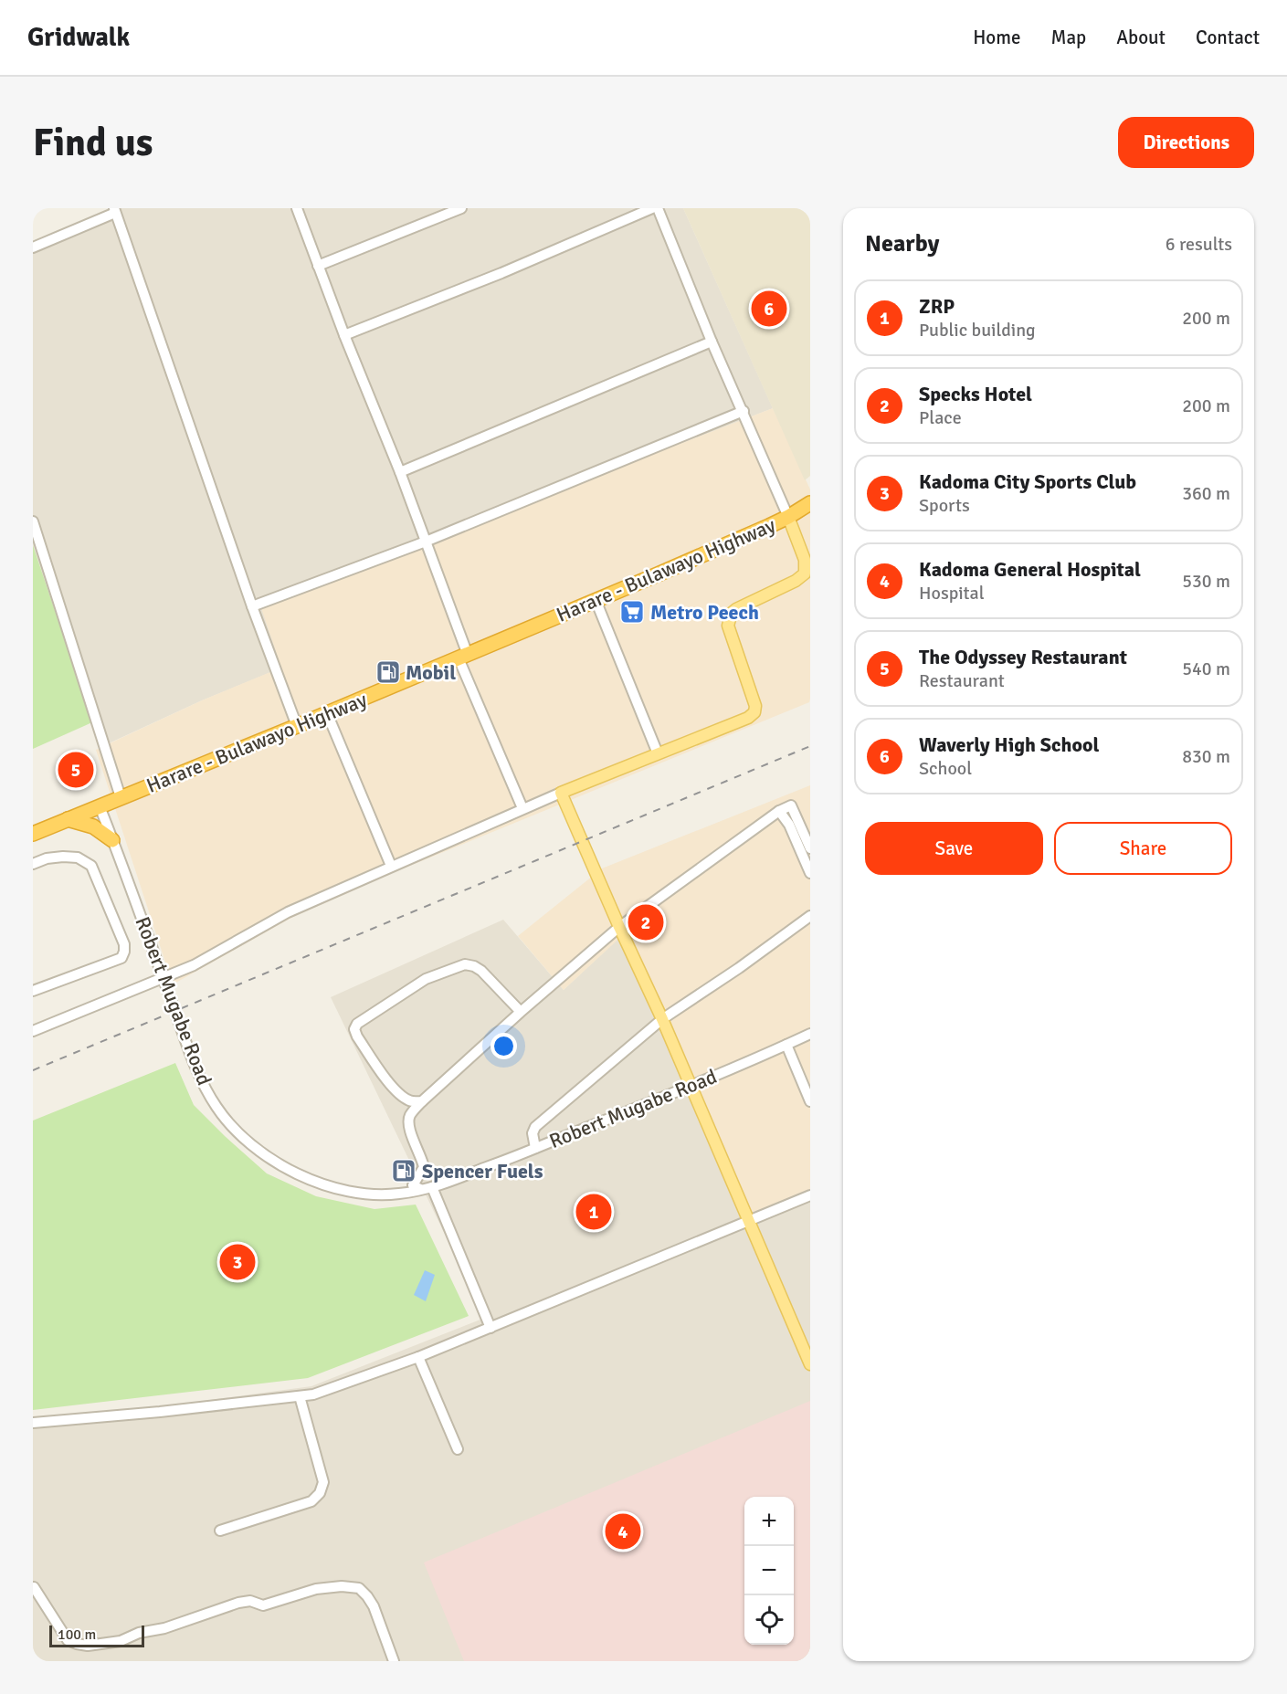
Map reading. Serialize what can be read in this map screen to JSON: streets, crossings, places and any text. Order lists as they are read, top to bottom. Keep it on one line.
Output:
{"streets":{"highway":["Harare - Bulawayo Highway"],"street":["Robert Mugabe Road"]},"crossings":[["Harare - Bulawayo Highway","Robert Mugabe Road"]],"places":{"supermarket":["Metro Peech"],"fuel station":["Mobil","Spencer Fuels"]},"scale_bar":"100 m","page":{"header":"Gridwalk","nav":["Home","Map","About","Contact"],"buttons":["Directions",["Save","Share"]],"title":"Find us","heading":["Nearby","6 results"],"list":[{"mark":"1","name":"ZRP","note":"Public building","value":"200 m"},{"mark":"2","name":"Specks Hotel","note":"Place","value":"200 m"},{"mark":"3","name":"Kadoma City Sports Club","note":"Sports","value":"360 m"},{"mark":"4","name":"Kadoma General Hospital","note":"Hospital","value":"530 m"},{"mark":"5","name":"The Odyssey Restaurant","note":"Restaurant","value":"540 m"},{"mark":"6","name":"Waverly High School","note":"School","value":"830 m"}],"pins":["6","5","2","1","3","4"],"map_buttons":["+","−"],"scale":"100 m"}}
